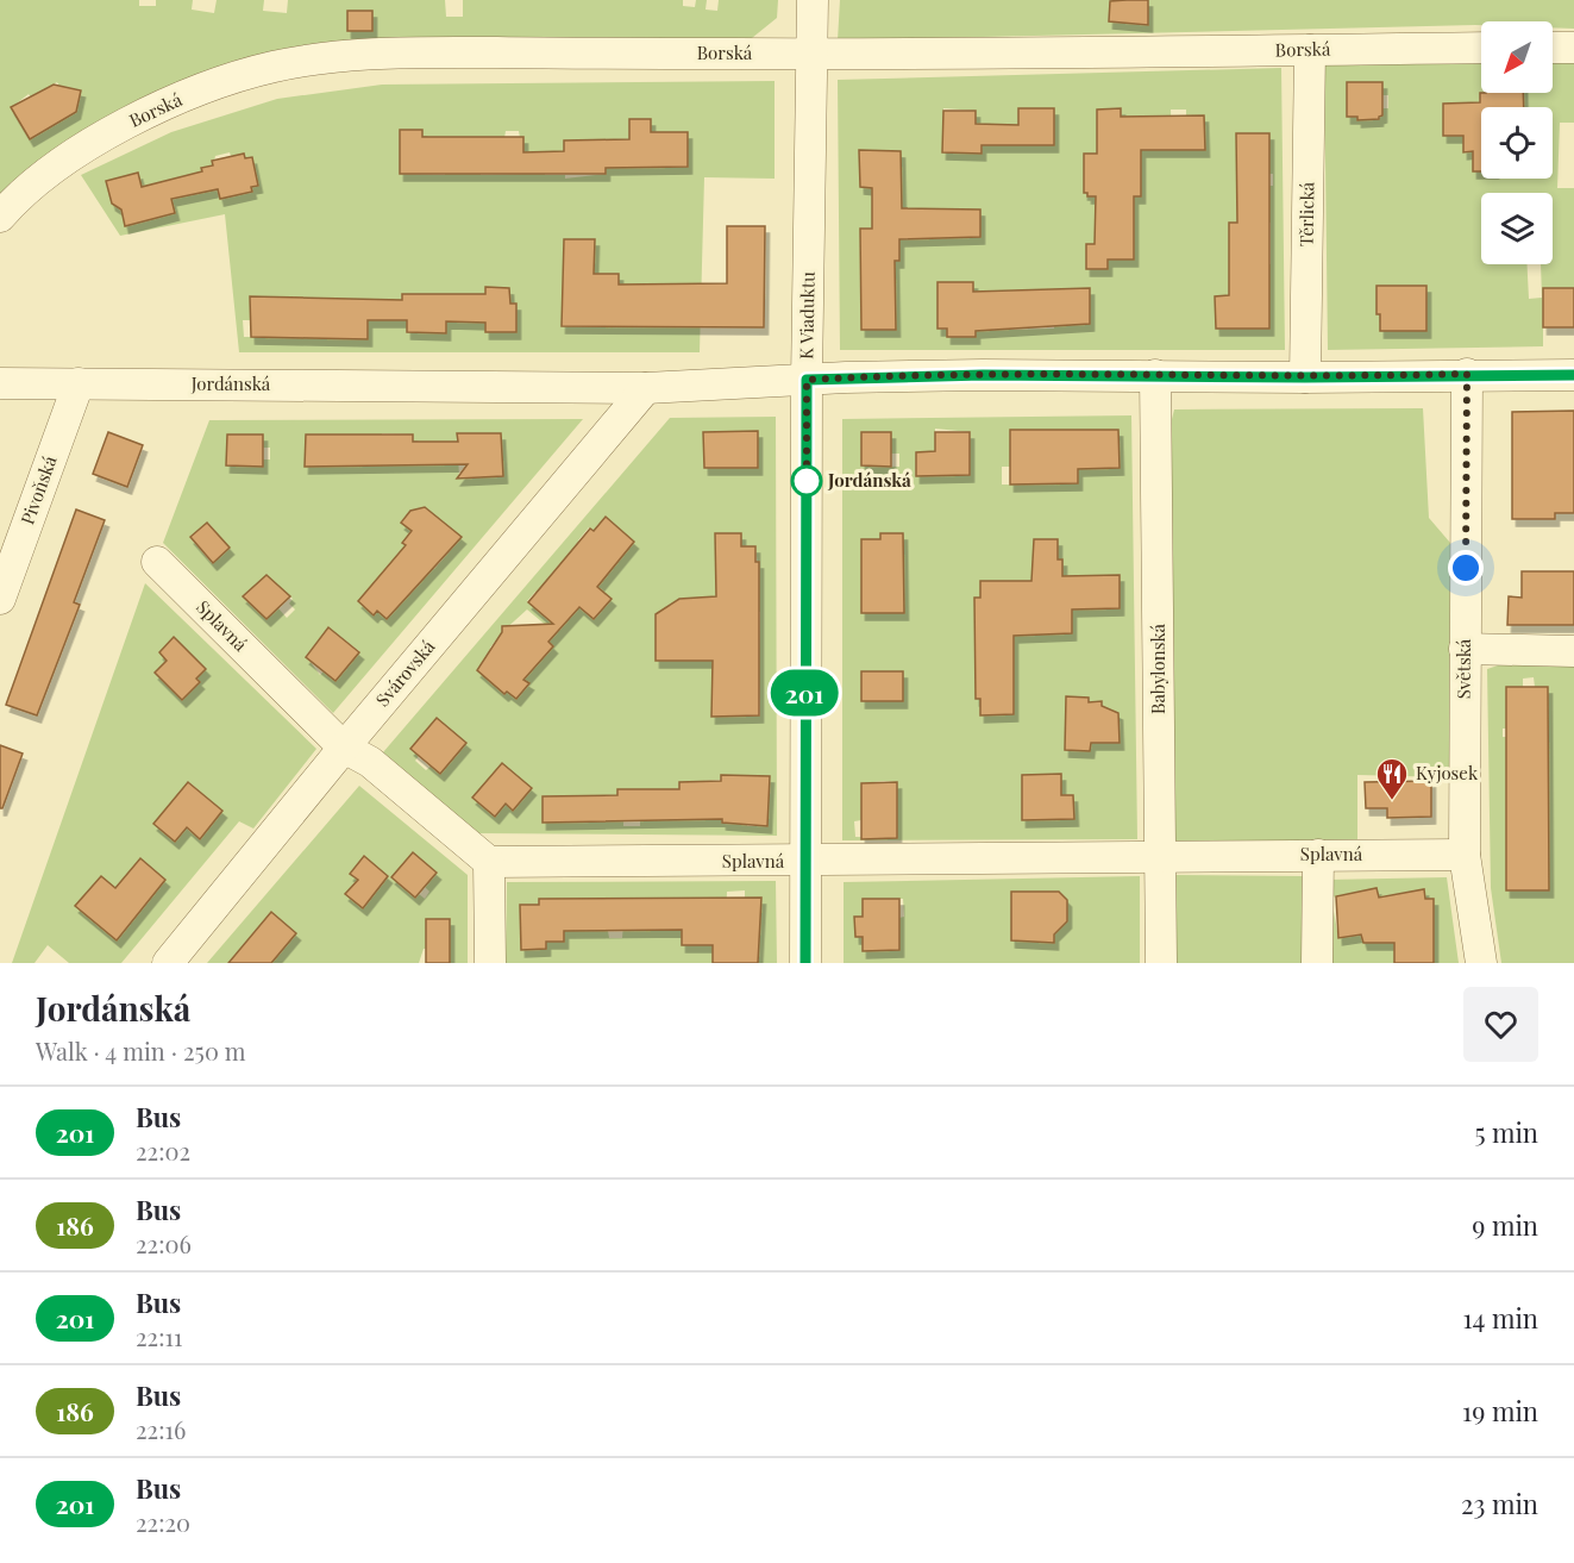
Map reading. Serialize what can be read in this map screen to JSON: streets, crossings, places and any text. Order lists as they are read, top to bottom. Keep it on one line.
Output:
{"streets":{"street":["Borská","Těrlická","K Viaduktu","Jordánská","Pivoňská","Splavná","Babylonská","Světská","Svárovská"]},"crossings":[["Borská","Těrlická"],["Borská","K Viaduktu"],["Těrlická","Jordánská"],["K Viaduktu","Jordánská"],["K Viaduktu","Splavná"],["Jordánská","Pivoňská"],["Jordánská","Babylonská"],["Jordánská","Světská"],["Jordánská","Svárovská"],["Splavná","Babylonská"],["Splavná","Světská"],["Splavná","Svárovská"]],"places":{"other":["Jordánská"],"restaurant":["Kyjosek"]},"lines":["bus line 201"],"north":"bottom left","page":{"on_map":"201","heading":["Jordánská","Walk · 4 min · 250 m"],"list":[{"mark":"201","name":"Bus","note":"22:02","value":"5 min"},{"mark":"186","name":"Bus","note":"22:06","value":"9 min"},{"mark":"201","name":"Bus","note":"22:11","value":"14 min"},{"mark":"186","name":"Bus","note":"22:16","value":"19 min"},{"mark":"201","name":"Bus","note":"22:20","value":"23 min"}]}}
